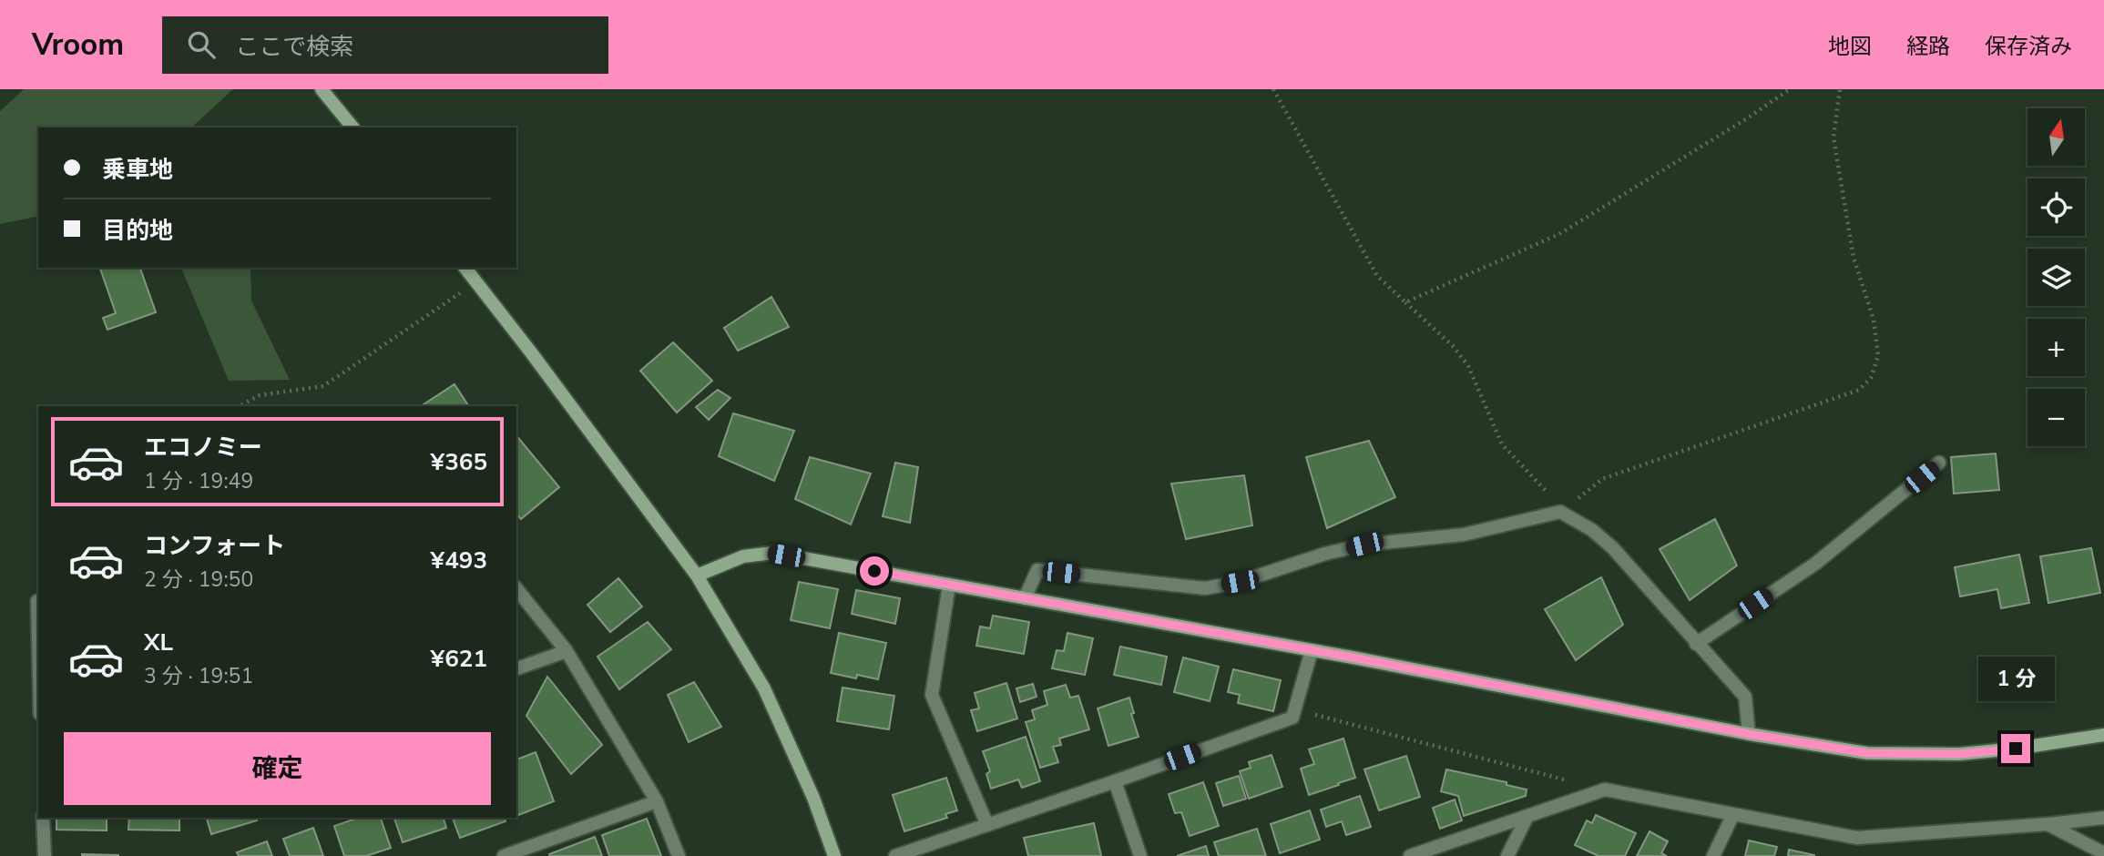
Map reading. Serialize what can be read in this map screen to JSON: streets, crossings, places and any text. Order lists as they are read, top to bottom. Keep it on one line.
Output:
{"north":"top","page":{"header":"Vroom","search":"ここで検索","nav":["地図","経路","保存済み"],"map_buttons":["+","−"],"banner":["乗車地","目的地"],"list":[{"name":"エコノミー","note":"1 分 · 19:49","value":"¥365"},{"name":"コンフォート","note":"2 分 · 19:50","value":"¥493"},{"name":"XL","note":"3 分 · 19:51","value":"¥621"}],"bubble":"1 分","buttons":"確定"}}
